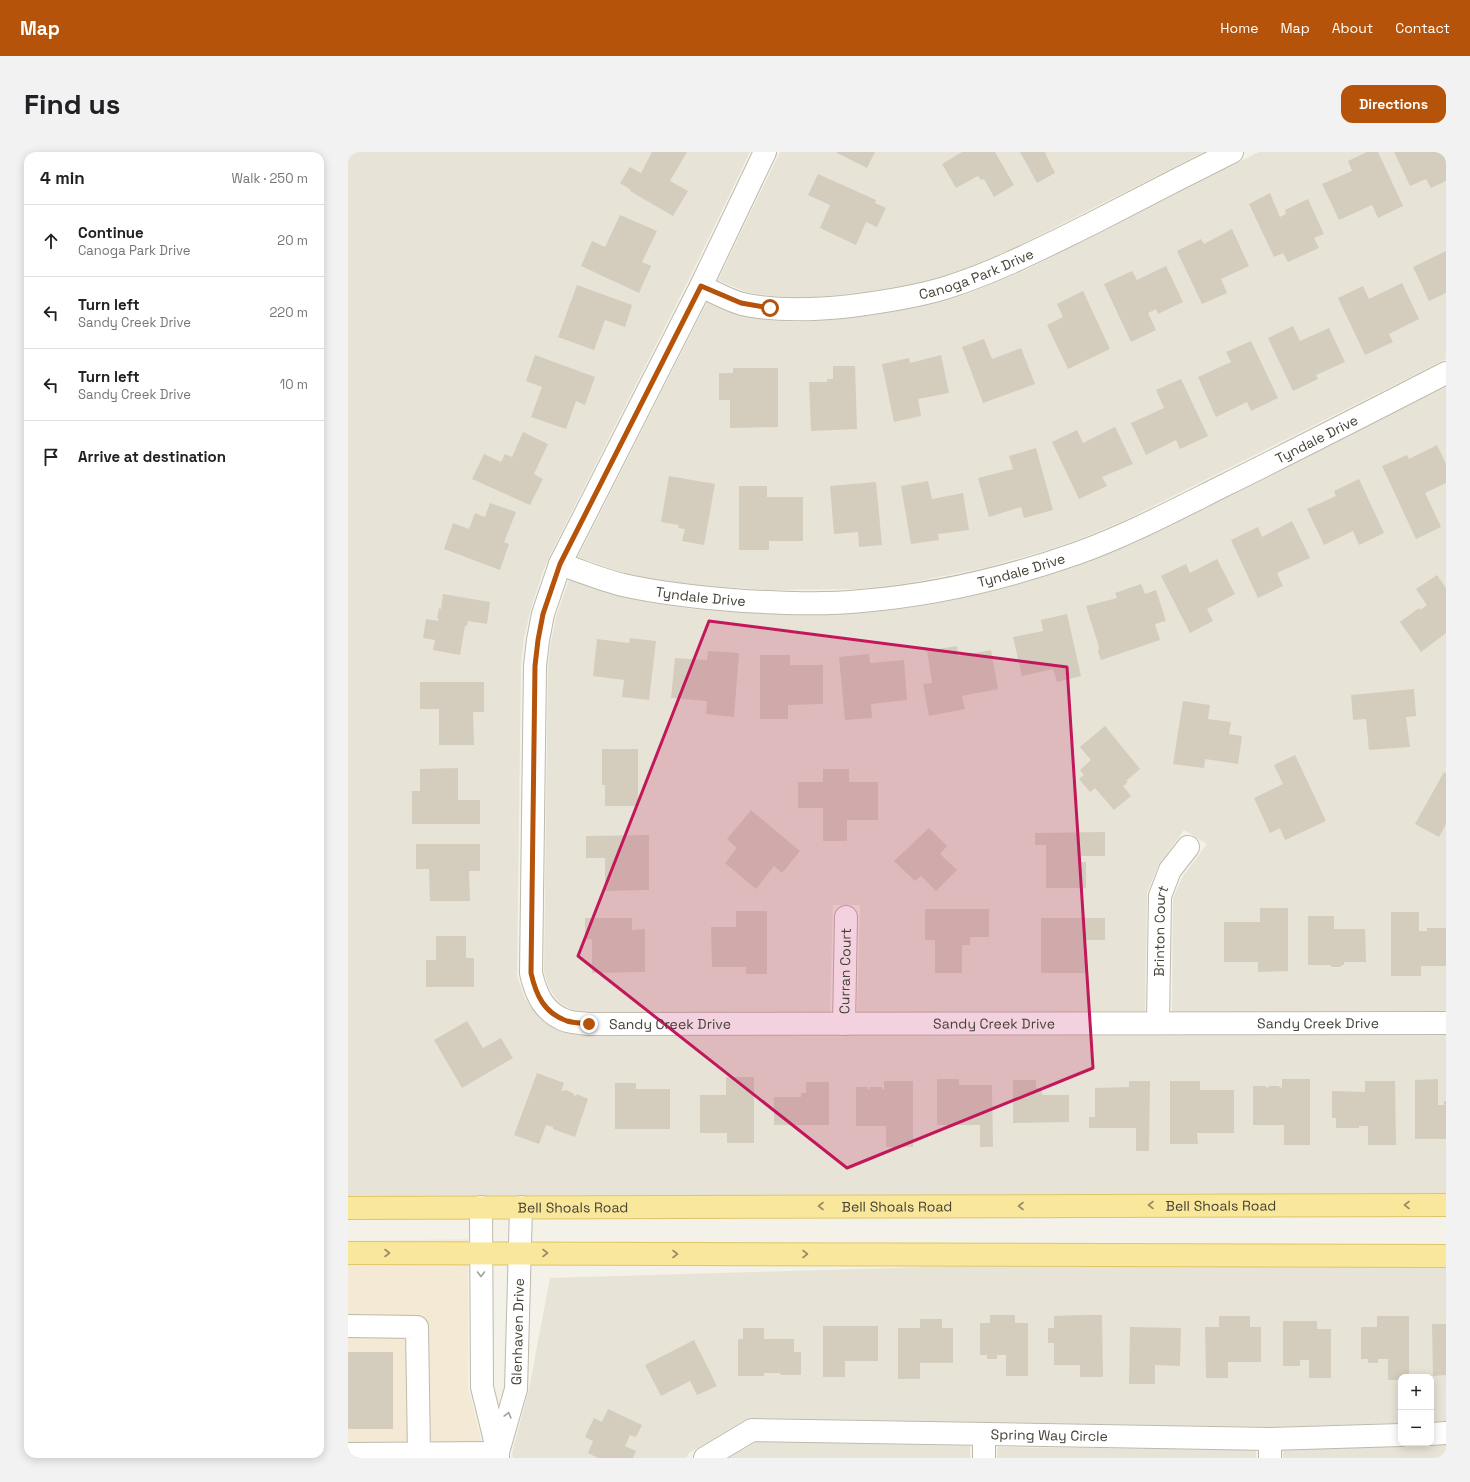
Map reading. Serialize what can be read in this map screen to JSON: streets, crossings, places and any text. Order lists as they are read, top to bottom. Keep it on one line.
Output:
{"streets":{"main road":["Bell Shoals Road"],"street":["Canoga Park Drive","Tyndale Drive","Brinton Court","Curran Court","Sandy Creek Drive","Glenhaven Drive","Spring Way Circle"]},"crossings":[["Canoga Park Drive","Sandy Creek Drive"],["Tyndale Drive","Sandy Creek Drive"],["Brinton Court","Sandy Creek Drive"],["Curran Court","Sandy Creek Drive"],["Bell Shoals Road","Glenhaven Drive"]],"page":{"header":"Map","nav":["Home","Map","About","Contact"],"buttons":"Directions","title":"Find us","heading":["4 min","Walk · 250 m"],"list":[["Continue","Canoga Park Drive","20 m"],["Turn left","Sandy Creek Drive","220 m"],["Turn left","Sandy Creek Drive","10 m"],"Arrive at destination"],"map_buttons":["+","−"]}}
